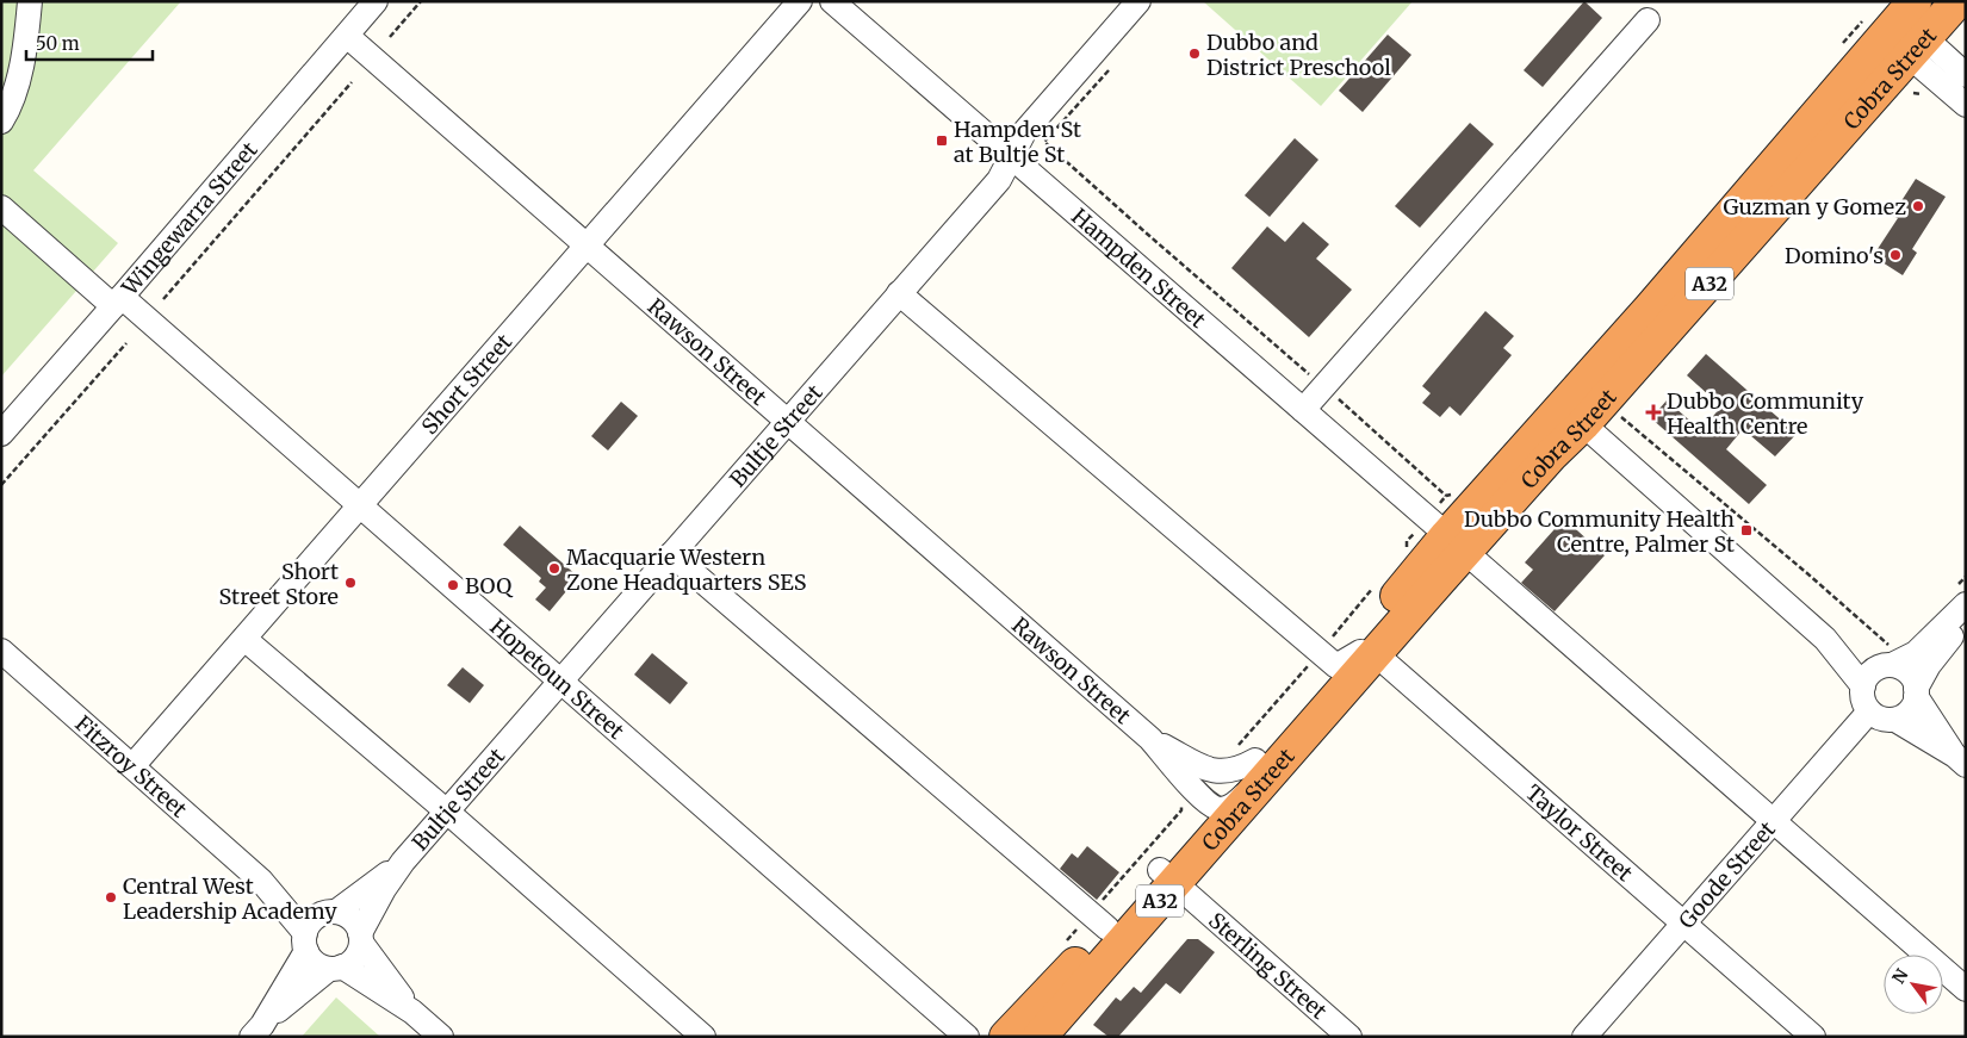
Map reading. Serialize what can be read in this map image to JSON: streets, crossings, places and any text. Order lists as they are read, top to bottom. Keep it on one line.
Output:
{"streets":{"highway":["Cobra Street","A32"],"street":["Wingewarra Street","Hampden Street","Rawson Street","Short Street","Bultje Street","Hopetoun Street","Fitzroy Street","Taylor Street","Goode Street","Sterling Street"]},"crossings":[["Cobra Street","Hampden Street"],["Cobra Street","Rawson Street"],["Cobra Street","Taylor Street"],["Cobra Street","Sterling Street"],["Wingewarra Street","Rawson Street"],["Wingewarra Street","Hopetoun Street"],["Hampden Street","Bultje Street"],["Hampden Street","Goode Street"],["Rawson Street","Short Street"],["Rawson Street","Bultje Street"],["Short Street","Hopetoun Street"],["Short Street","Fitzroy Street"],["Bultje Street","Hopetoun Street"],["Bultje Street","Fitzroy Street"],["Taylor Street","Goode Street"]],"places":{"other":["Dubbo and District Preschool","Guzman y Gomez","Domino's","Macquarie Western Zone Headquarters SES","Short Street Store","BOQ","Central West Leadership Academy"],"transit":["Hampden St at Bultje St","Dubbo Community Health Centre, Palmer St"],"health":["Dubbo Community Health Centre"]},"scale_bar":"50 m","north":"top left"}
